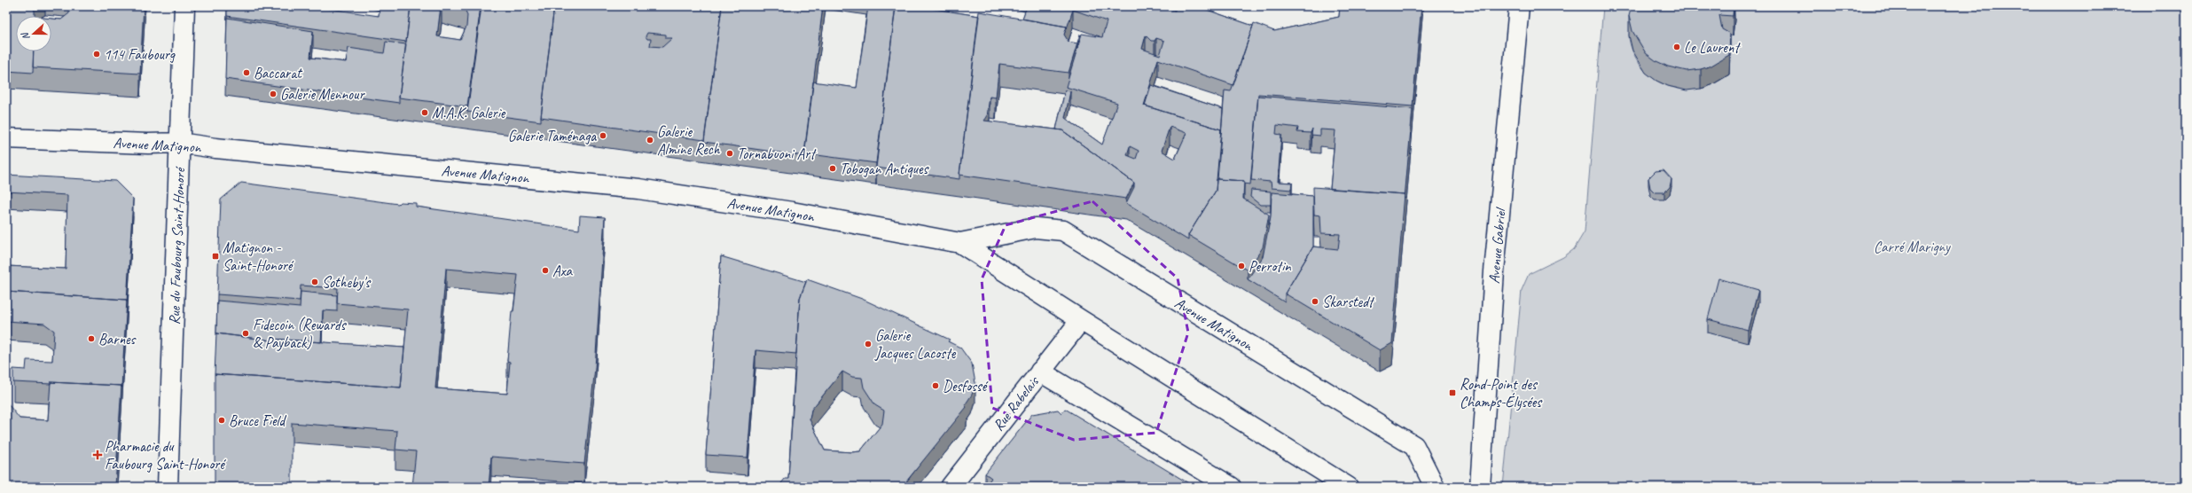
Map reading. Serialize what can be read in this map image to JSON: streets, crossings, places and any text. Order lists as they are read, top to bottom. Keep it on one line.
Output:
{"streets":{"street":["Avenue Matignon","Rue du Faubourg Saint-Honoré","Avenue Gabriel","Rue Rabelais"]},"crossings":[["Avenue Matignon","Rue du Faubourg Saint-Honoré"],["Avenue Matignon","Rue Rabelais"]],"parks":["Carré Marigny"],"places":{"other":["Le Laurent","114 Faubourg","Baccarat","Galerie Mennour","M.A.K. Galerie","Galerie Taménaga","Galerie Almine Rech","Tornabuoni Art","Tobogan Antiques","Perrotin","Axa","Sotheby's","Skarstedt","Fidecoin (Rewards & Payback)","Barnes","Galerie Jacques Lacoste","Desfossé","Bruce Field"],"transit":["Matignon - Saint-Honoré","Rond-Point des Champs-Élysées"],"health":["Pharmacie du Faubourg Saint-Honoré"]},"north":"left"}
